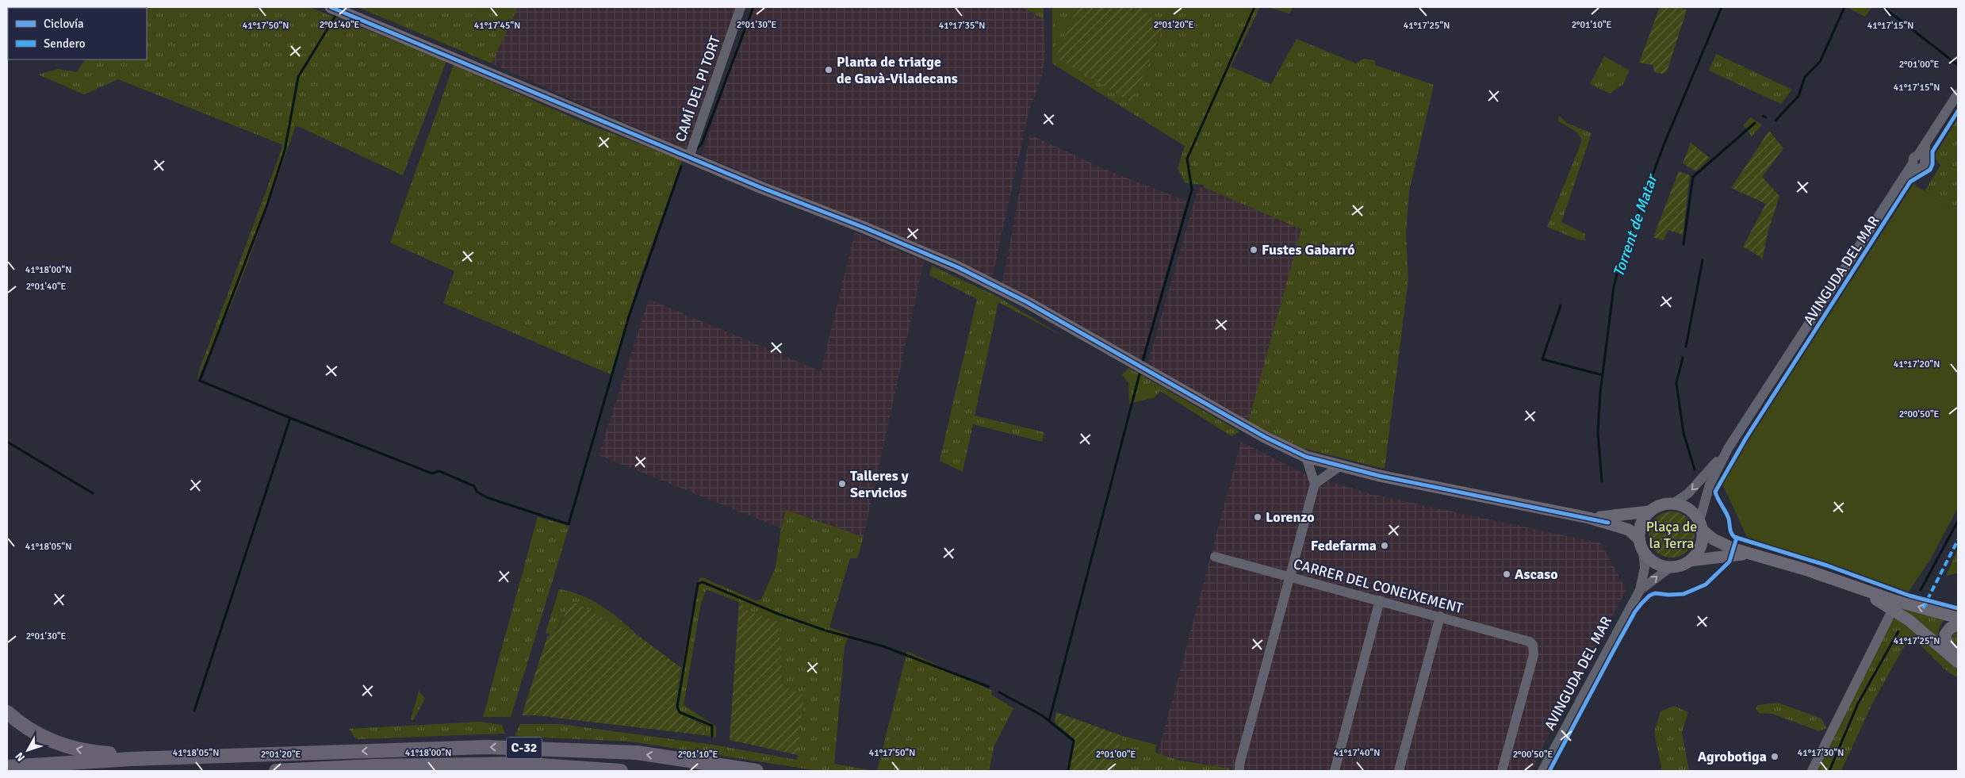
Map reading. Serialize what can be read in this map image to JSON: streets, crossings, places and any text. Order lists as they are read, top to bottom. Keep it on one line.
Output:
{"streets":{"highway":["C-32"],"street":["CAMÍ DEL PI TORT","AVINGUDA DEL MAR","CARRER DEL CONEIXEMENT"]},"water":["Torrent de Matar"],"parks":["Plaça de la Terra"],"places":["Planta de triatge de Gavà-Viladecans","Fustes Gabarró","Talleres y Servicios","Lorenzo","Fedefarma","Ascaso","Agrobotiga"],"legend":["Ciclovía","Sendero"],"north":"bottom left","coordinates":["2°01'20\"E","2°01'10\"E","2°01'40\"E","2°01'30\"E","41°17'45\"N","41°17'50\"N","41°17'35\"N","41°17'25\"N","41°17'15\"N","2°01'00\"E","41°18'00\"N","41°17'20\"N","2°00'50\"E","41°18'05\"N","41°17'40\"N","41°17'30\"N"]}
